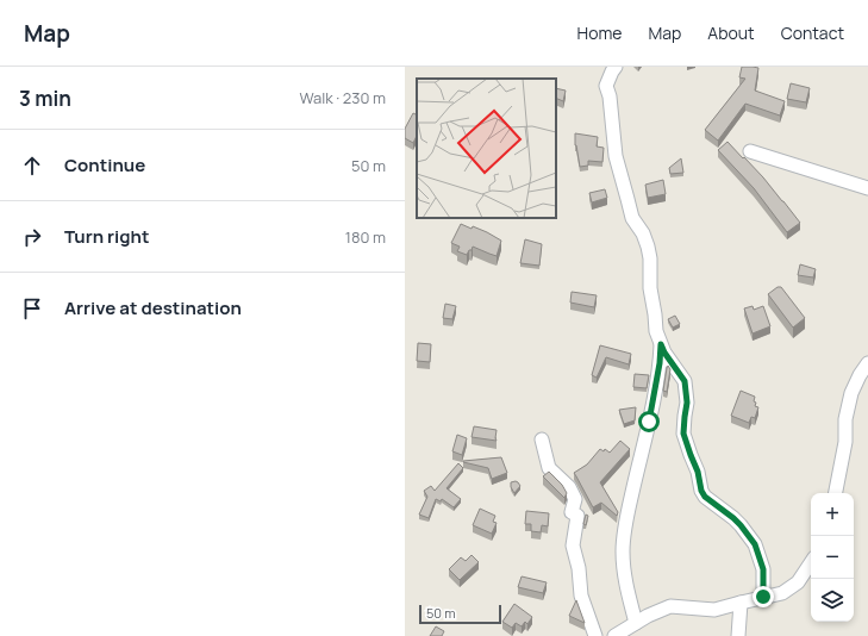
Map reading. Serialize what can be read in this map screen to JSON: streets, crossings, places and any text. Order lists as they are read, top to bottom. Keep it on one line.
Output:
{"scale_bar":"50 m","page":{"header":"Map","nav":["Home","Map","About","Contact"],"heading":["3 min","Walk · 230 m"],"list":[["Continue","50 m"],["Turn right","180 m"],"Arrive at destination"],"map_buttons":["+","−"],"scale":"50 m"}}
